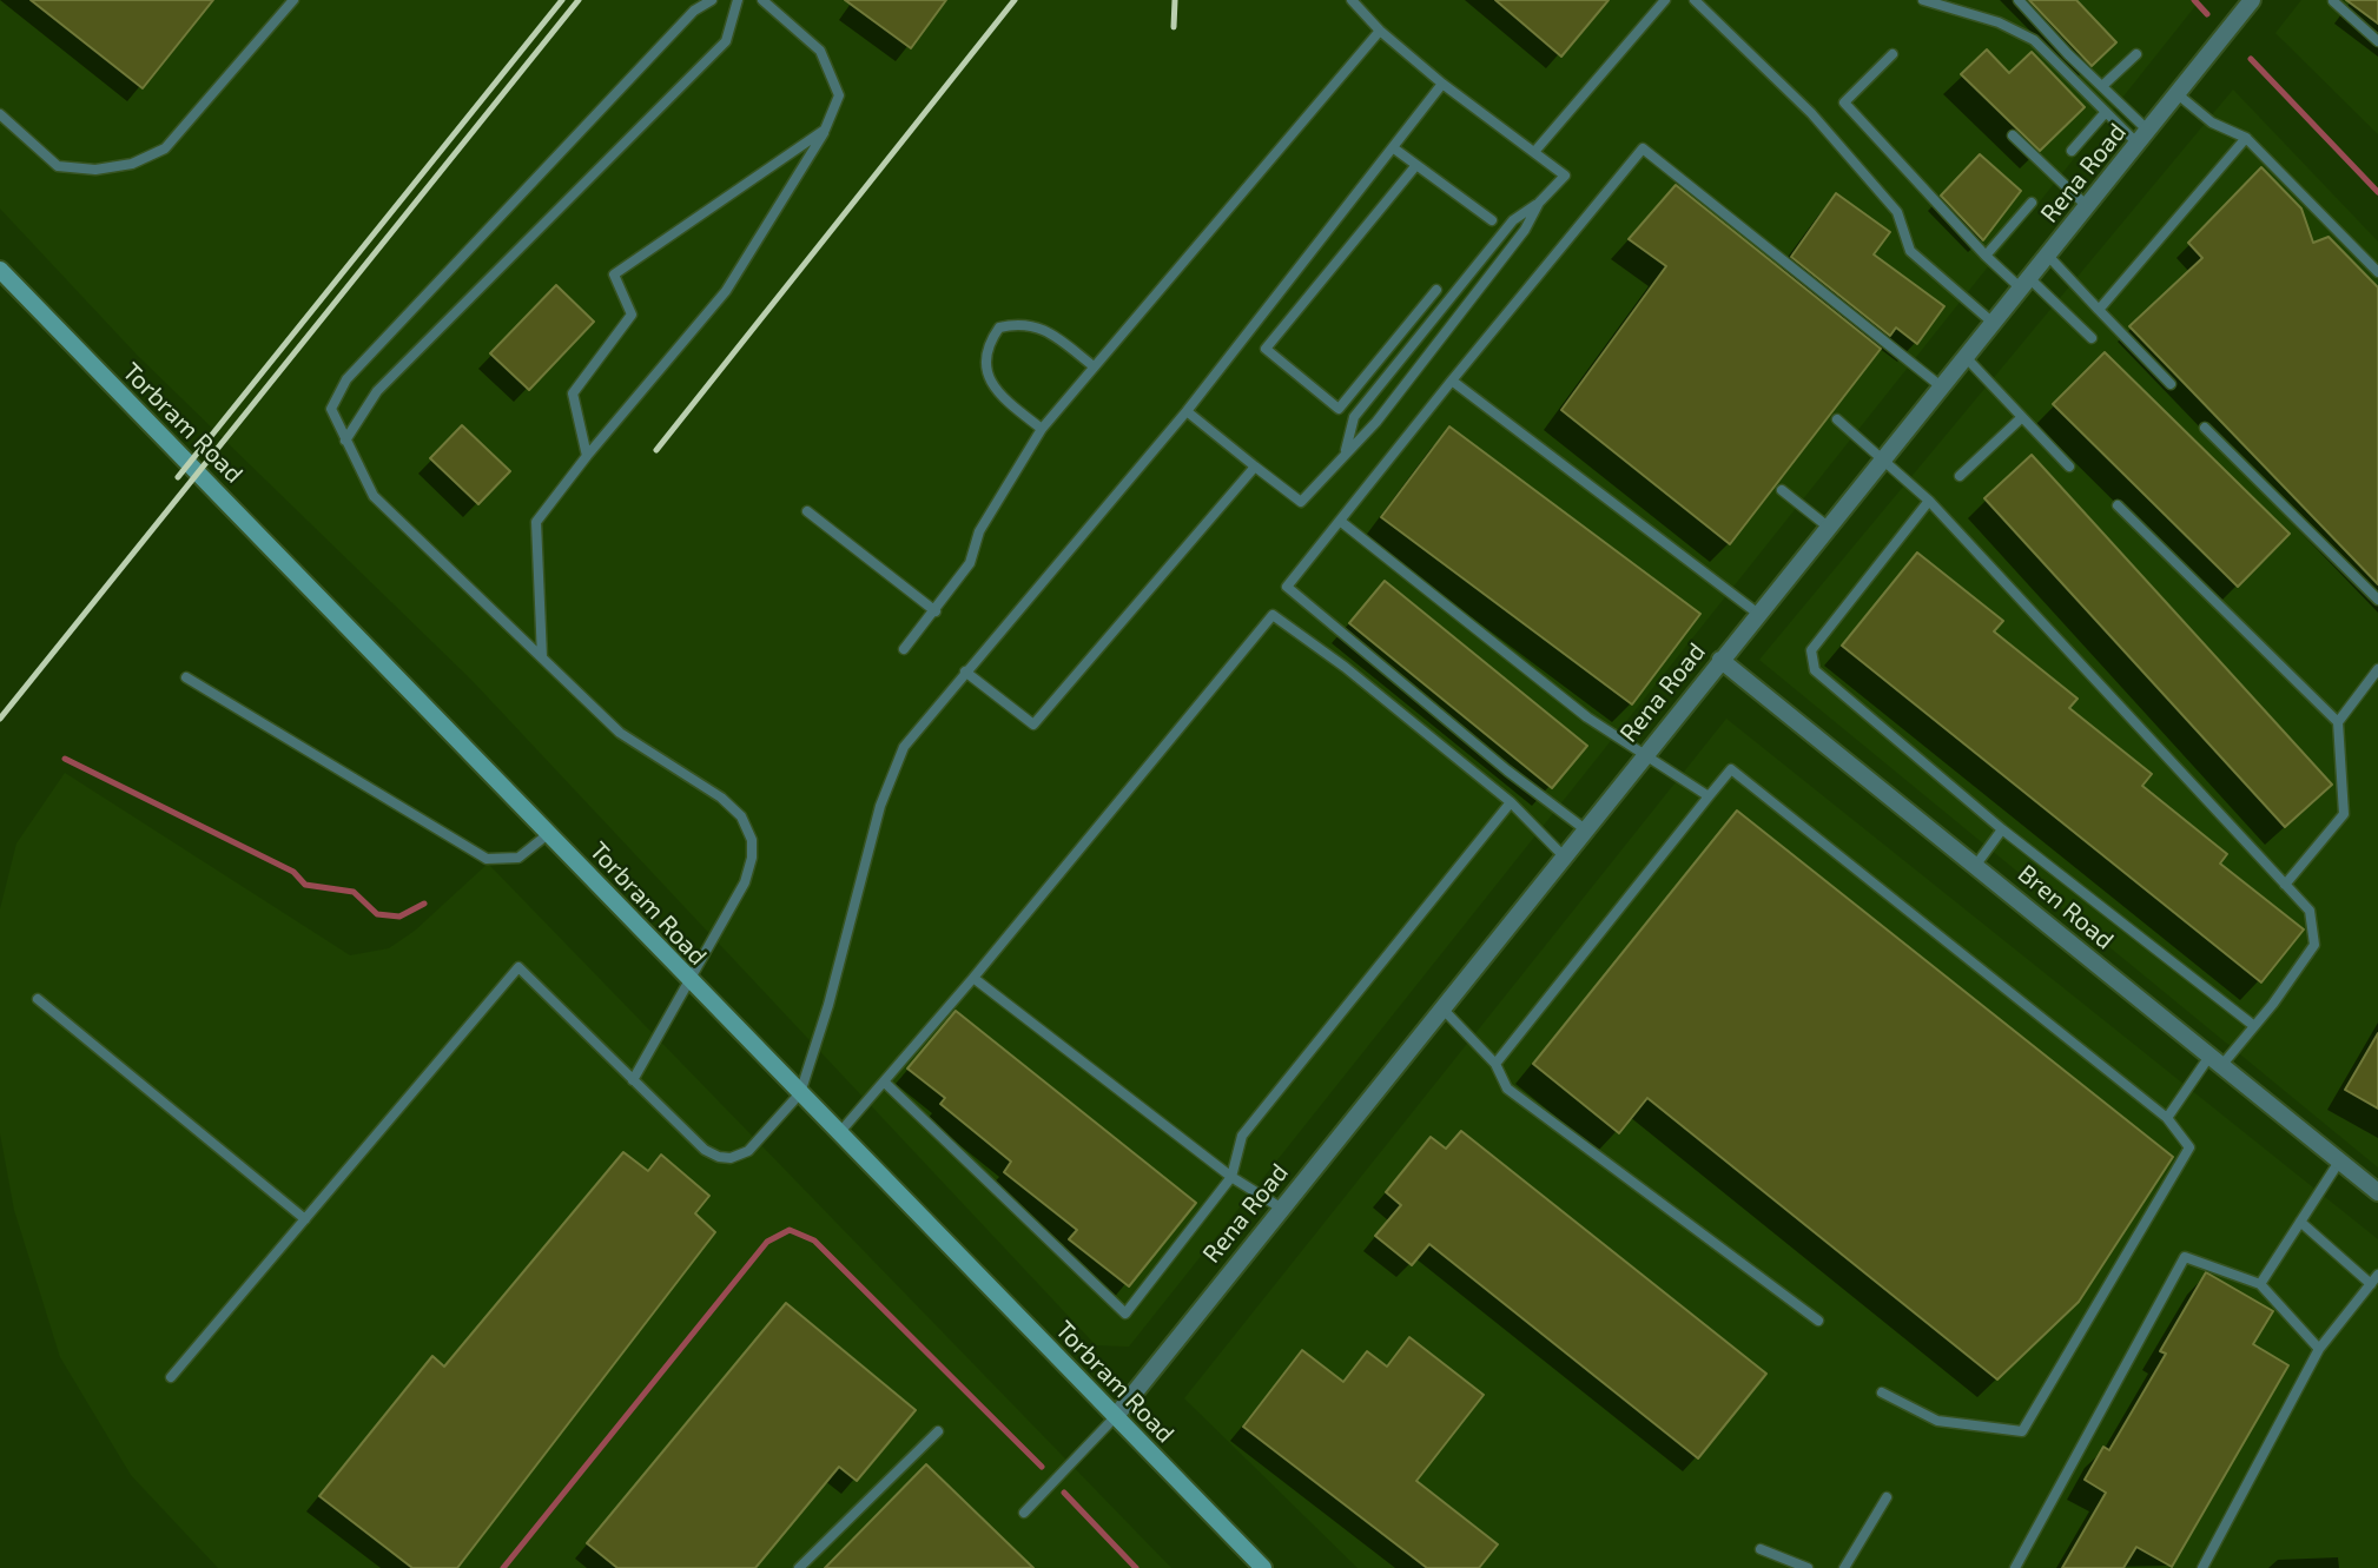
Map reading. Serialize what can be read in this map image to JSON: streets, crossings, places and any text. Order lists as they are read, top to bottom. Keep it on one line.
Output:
{"streets":{"main road":["Torbram Road"],"street":["Rena Road","Bren Road"]},"crossings":[["Rena Road","Torbram Road"],["Rena Road","Bren Road"]]}
